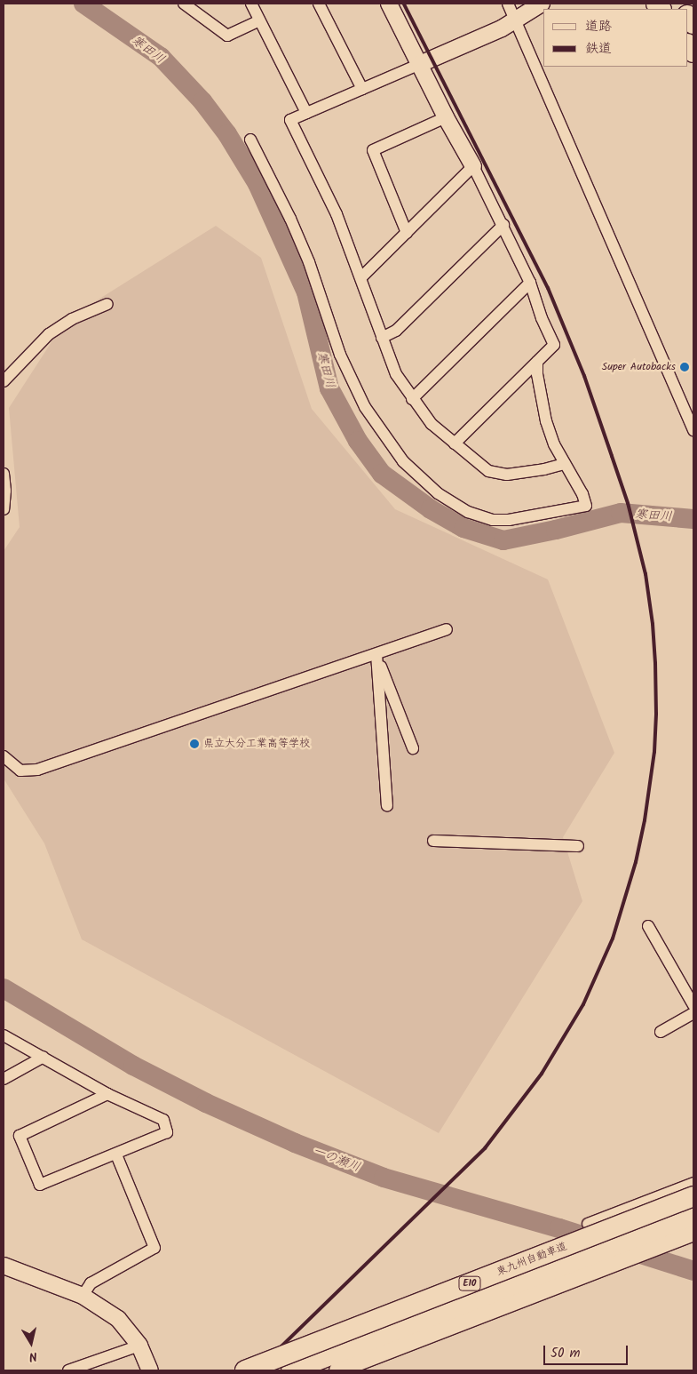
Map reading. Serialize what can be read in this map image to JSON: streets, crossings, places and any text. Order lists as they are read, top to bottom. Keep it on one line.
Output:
{"streets":{"highway":["東九州自動車道","E10"]},"water":["寒田川","一の瀬川"],"places":["Super Autobacks","県立大分工業高等学校"],"legend":["道路","鉄道"],"scale_bar":"50 m","north":"bottom"}
